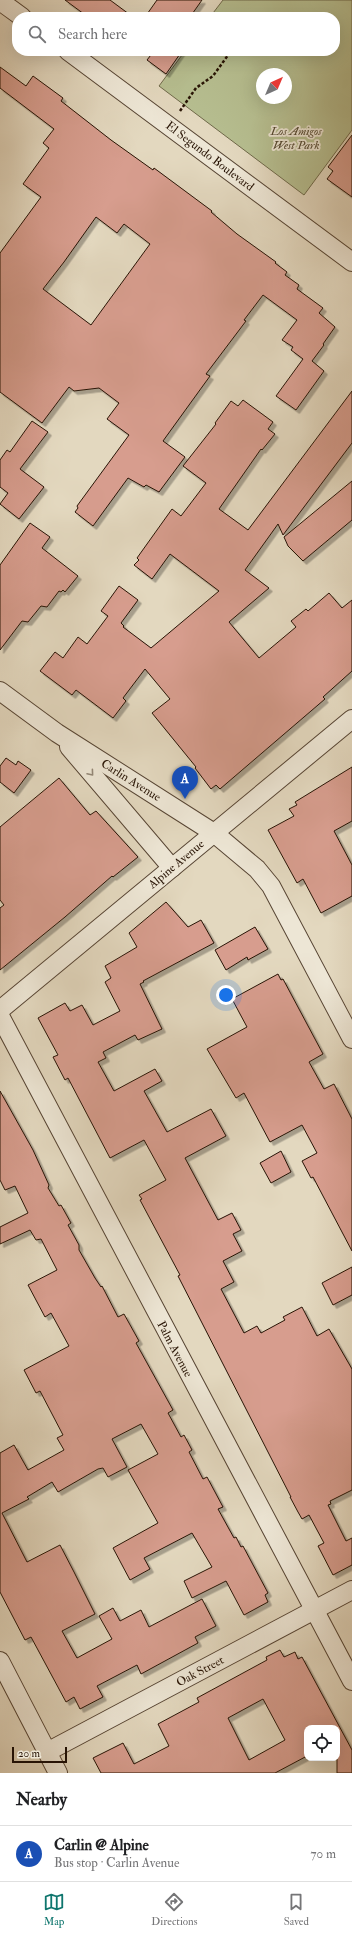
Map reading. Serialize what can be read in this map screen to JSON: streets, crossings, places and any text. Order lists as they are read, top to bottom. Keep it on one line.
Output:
{"streets":{"street":["El Segundo Boulevard","Carlin Avenue","Alpine Avenue","Palm Avenue","Oak Street"]},"crossings":[["Carlin Avenue","Alpine Avenue"],["Palm Avenue","Oak Street"]],"parks":["Los Amigos West Park"],"scale_bar":"20 m","north":"top right","page":{"search":"Search here","pins":"A","scale":"20 m","heading":"Nearby","list":[{"mark":"A","name":"Carlin @ Alpine","note":"Bus stop · Carlin Avenue","value":"70 m"}],"nav":["Map","Directions","Saved"]}}
